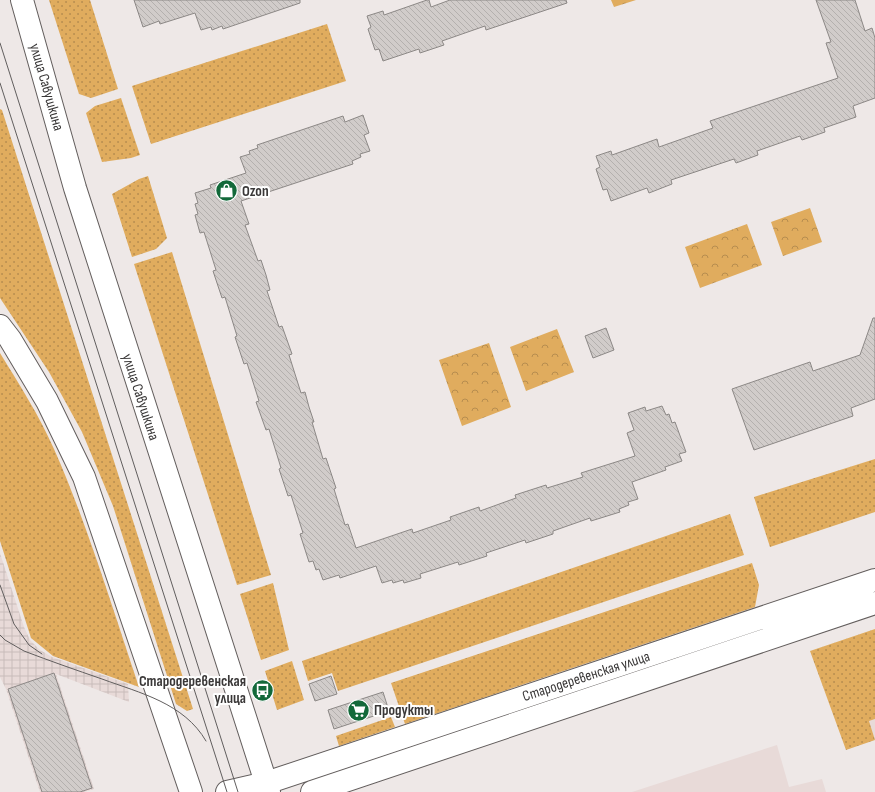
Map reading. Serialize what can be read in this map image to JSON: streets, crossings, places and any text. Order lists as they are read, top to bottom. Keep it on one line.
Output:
{"streets":{"main road":["улица Савушкина","Стародеревенская улица"]},"crossings":[["улица Савушкина","Стародеревенская улица"]],"places":{"shop":["Ozon"],"bus stop":["Стародеревенская улица"],"supermarket":["Продукты"]}}
